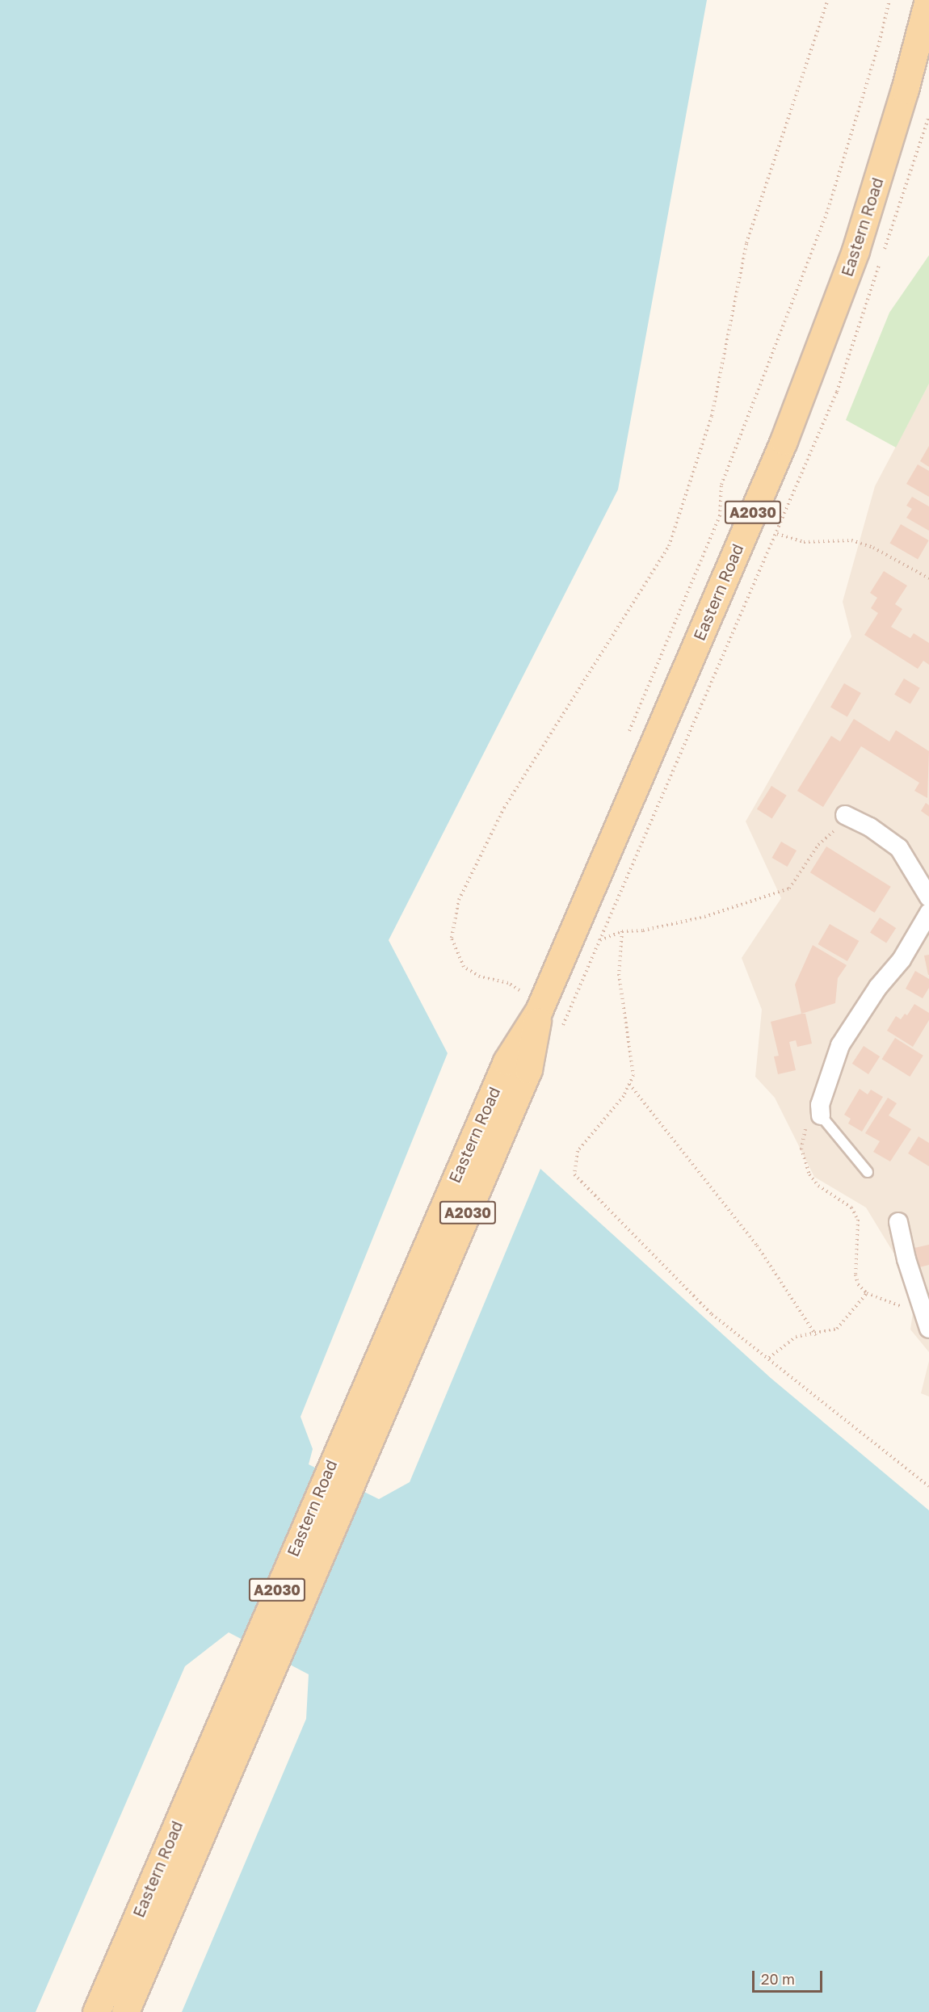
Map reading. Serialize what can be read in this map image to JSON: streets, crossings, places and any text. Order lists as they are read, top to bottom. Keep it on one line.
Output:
{"streets":{"main road":["Eastern Road","A2030"]},"scale_bar":"20 m"}
